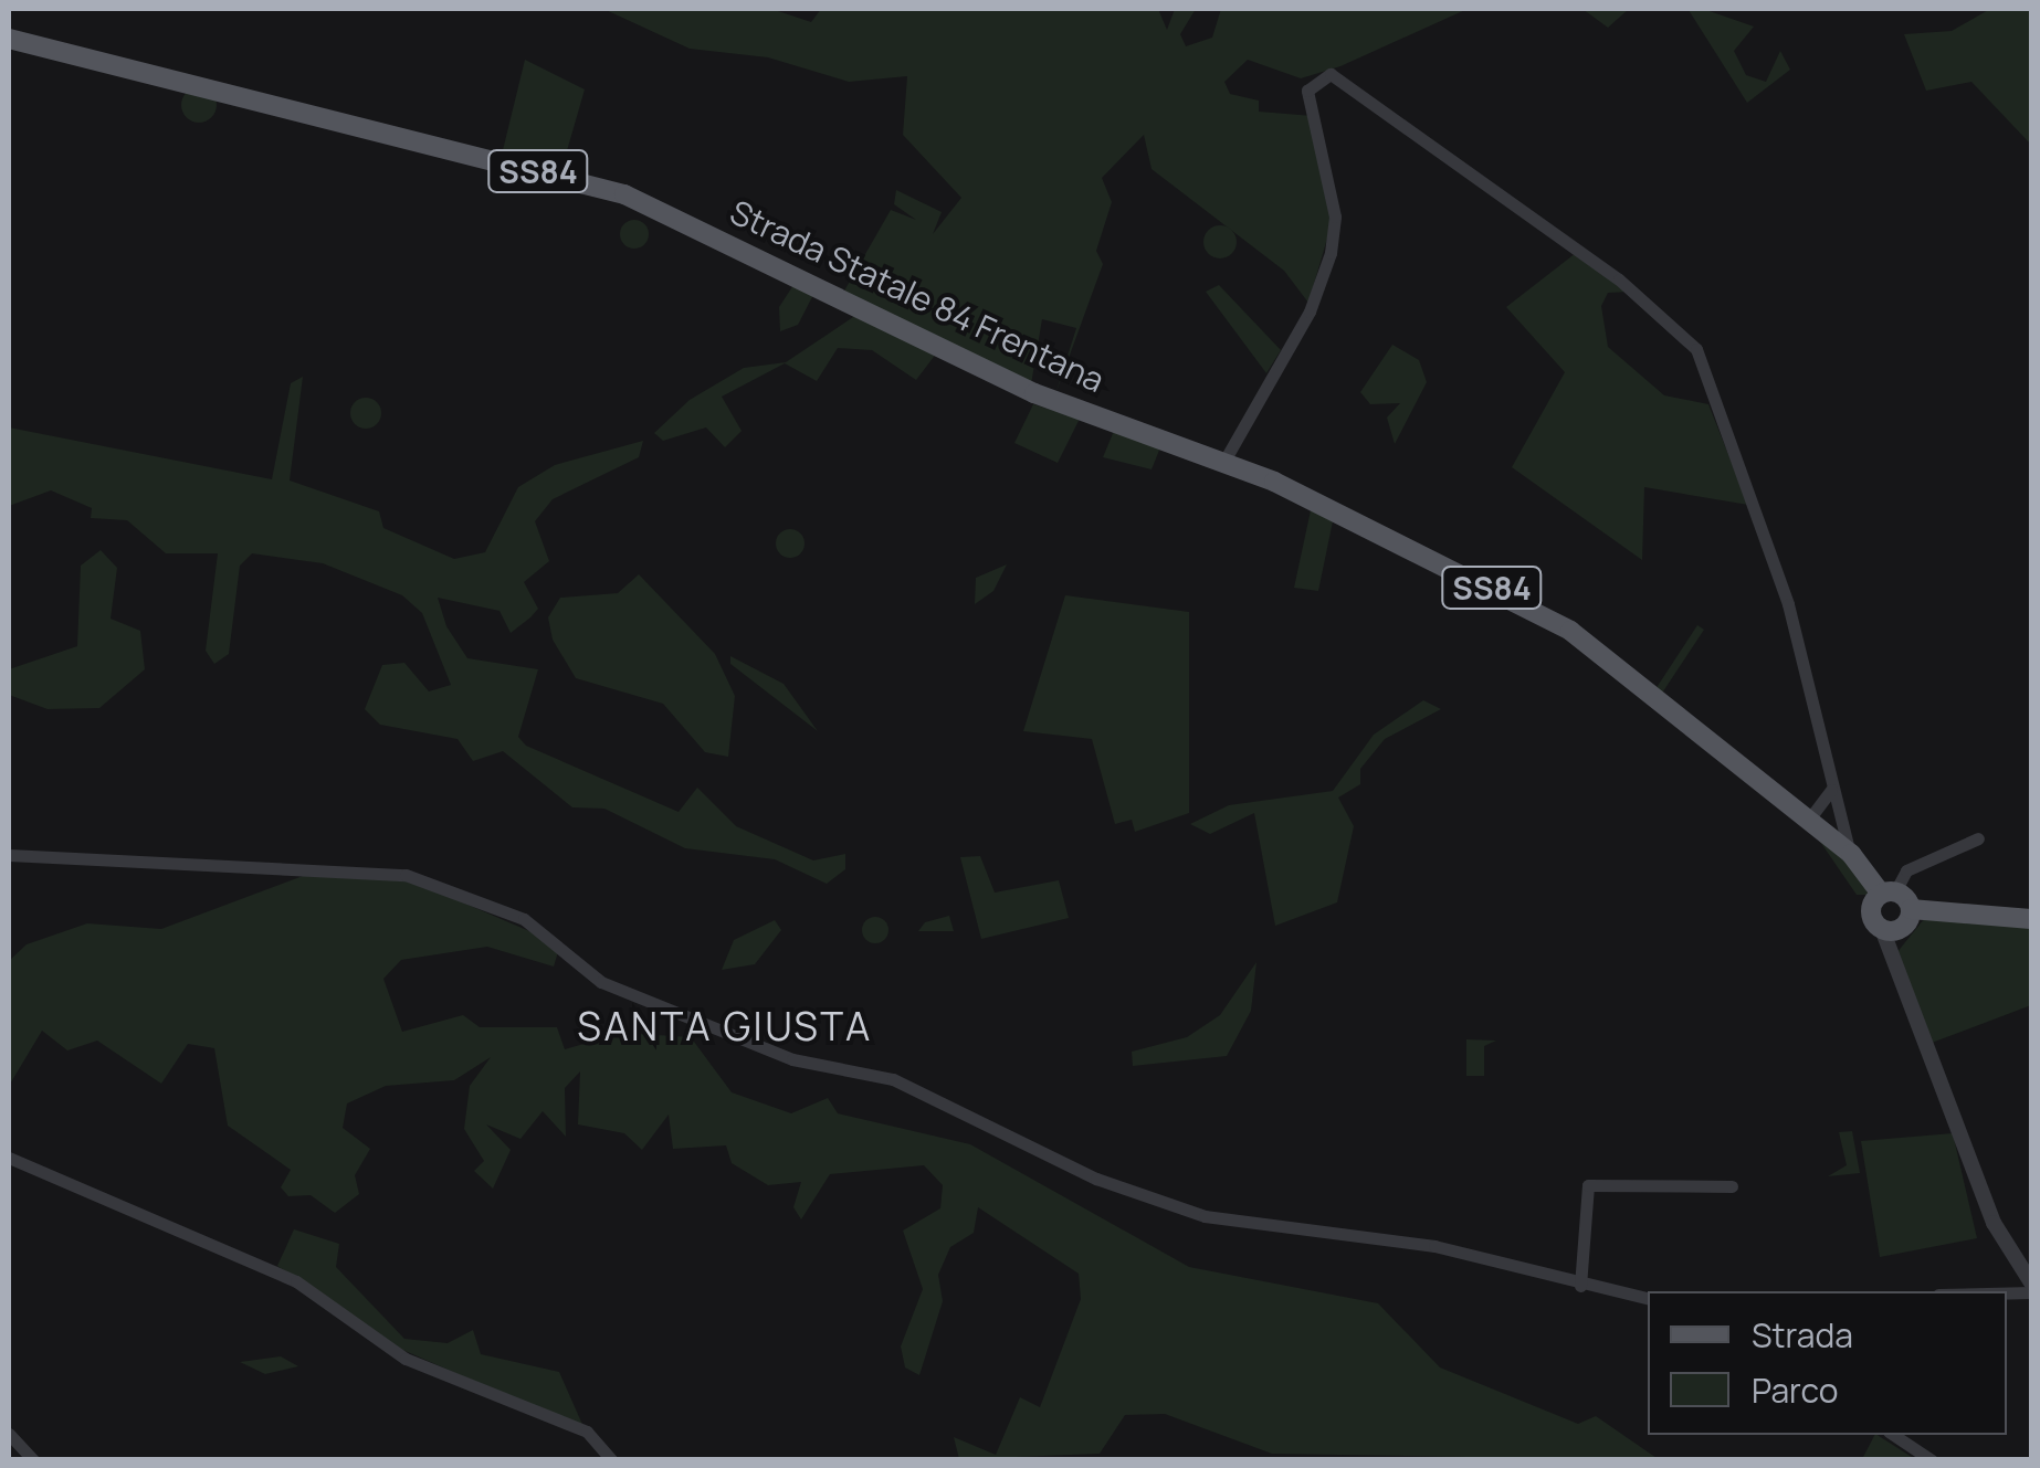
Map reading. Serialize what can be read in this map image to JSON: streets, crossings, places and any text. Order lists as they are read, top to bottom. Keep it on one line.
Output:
{"streets":{"main road":["SS84","Strada Statale 84 Frentana"]},"districts":["SANTA GIUSTA"],"legend":["Strada","Parco"]}
